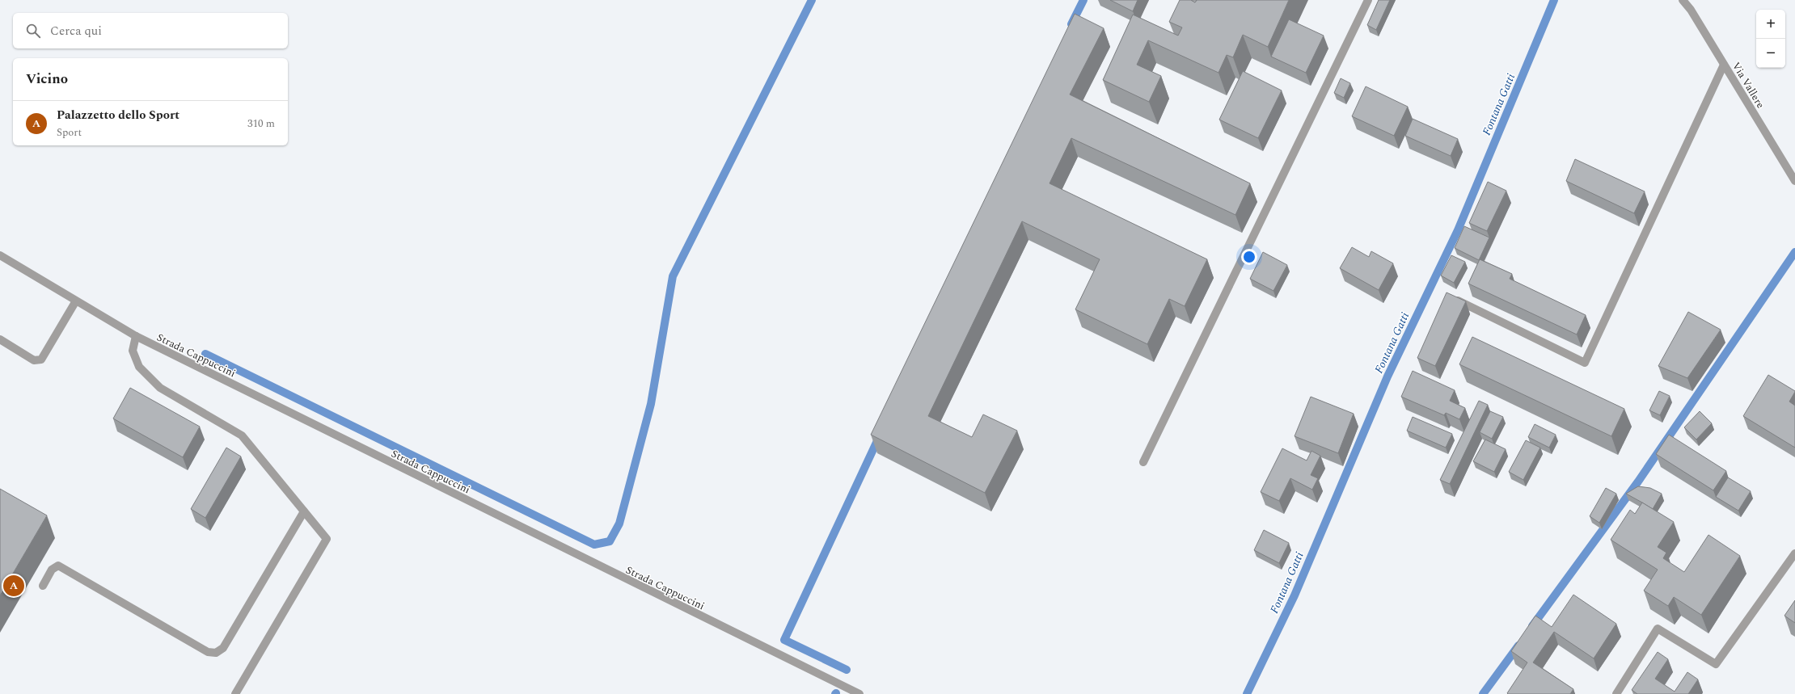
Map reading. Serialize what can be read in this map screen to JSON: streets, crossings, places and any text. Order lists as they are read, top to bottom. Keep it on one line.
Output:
{"streets":{"street":["Via Vallere","Strada Cappuccini"]},"water":["Fontana Gatti"],"page":{"map_buttons":["+","−"],"search":"Cerca qui","heading":"Vicino","list":[{"mark":"A","name":"Palazzetto dello Sport","note":"Sport","value":"310 m"}],"pins":"A"}}
